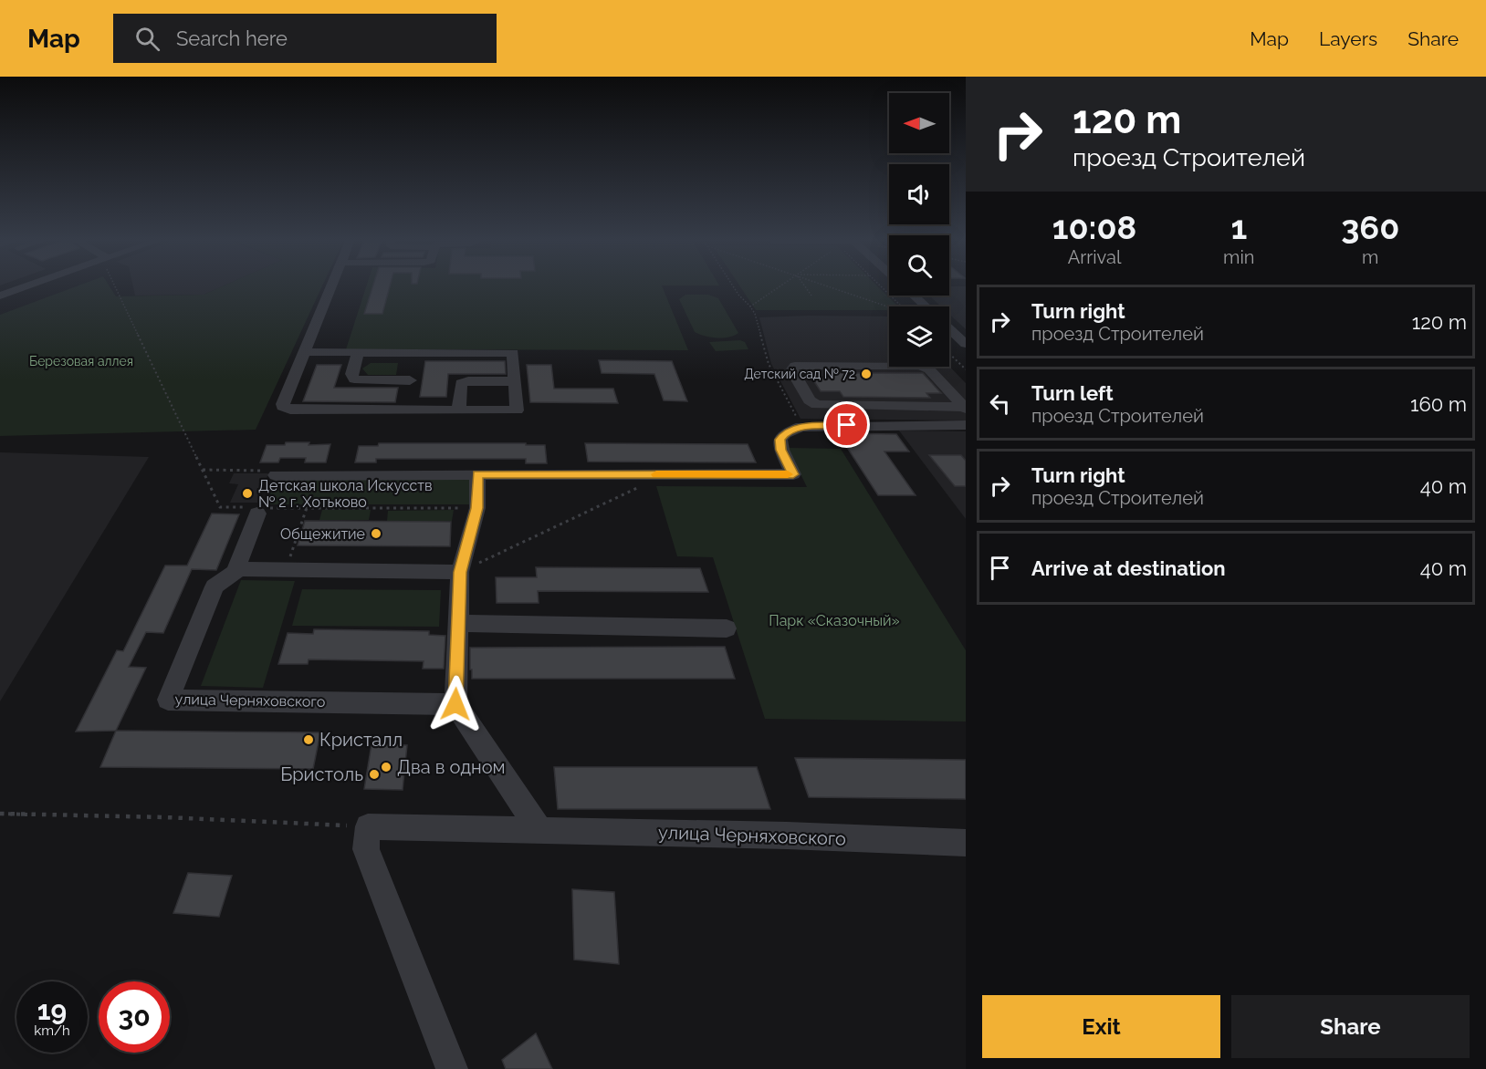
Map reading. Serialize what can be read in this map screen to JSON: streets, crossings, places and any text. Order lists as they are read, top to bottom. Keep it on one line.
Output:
{"streets":{"street":["улица Черняховского"]},"parks":["Березовая аллея","Парк «Сказочный»"],"places":["Детский сад № 72","Детская школа Искусств № 2 г. Хотьково","Общежитие","Кристалл","Два в одном","Бристоль"],"north":"left","page":{"header":"Map","search":"Search here","nav":["Map","Layers","Share"],"turn":["120 m","проезд Строителей"],"eta":["10:08","Arrival","1","min","360","m"],"list":[{"name":"Turn right","note":"проезд Строителей","value":"120 m"},{"name":"Turn left","note":"проезд Строителей","value":"160 m"},{"name":"Turn right","note":"проезд Строителей","value":"40 m"},{"name":"Arrive at destination","value":"40 m"}],"speed":"19 km/h","limit":"30","buttons":["Exit","Share"]}}
